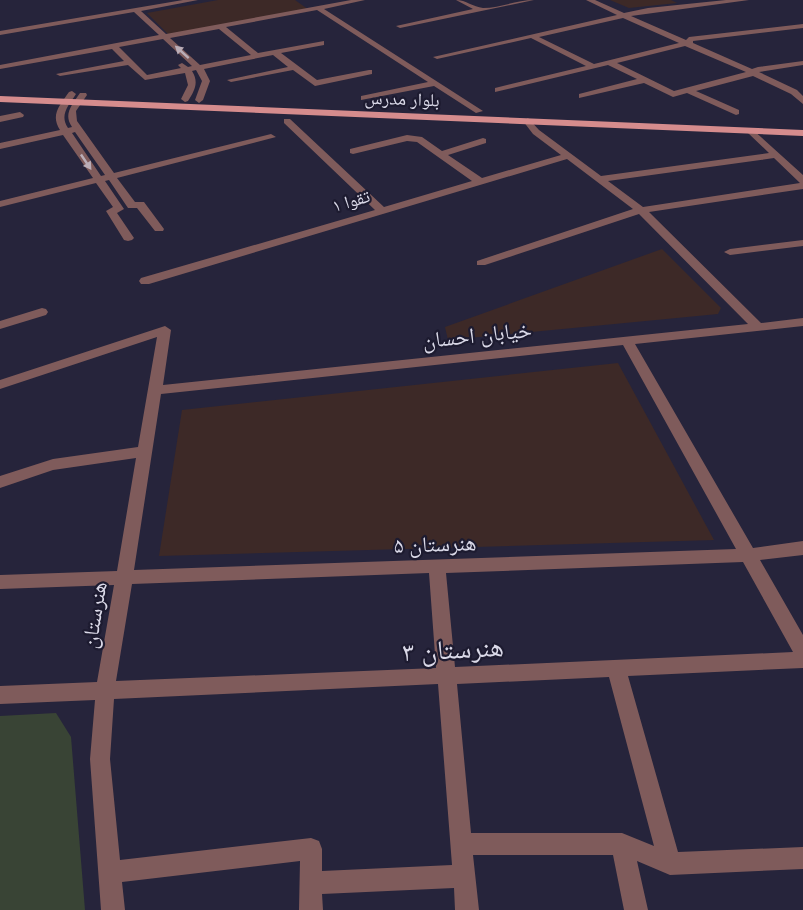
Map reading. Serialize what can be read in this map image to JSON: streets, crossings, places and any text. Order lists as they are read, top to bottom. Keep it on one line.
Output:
{"streets":{"main road":["بلوار مدرس"],"street":["تقوا ۱","خیابان احسان","هنرستان ۵","هنرستان","هنرستان ۳"]},"crossings":[["خیابان احسان","هنرستان"],["هنرستان ۵","هنرستان"],["هنرستان","هنرستان ۳"]]}
